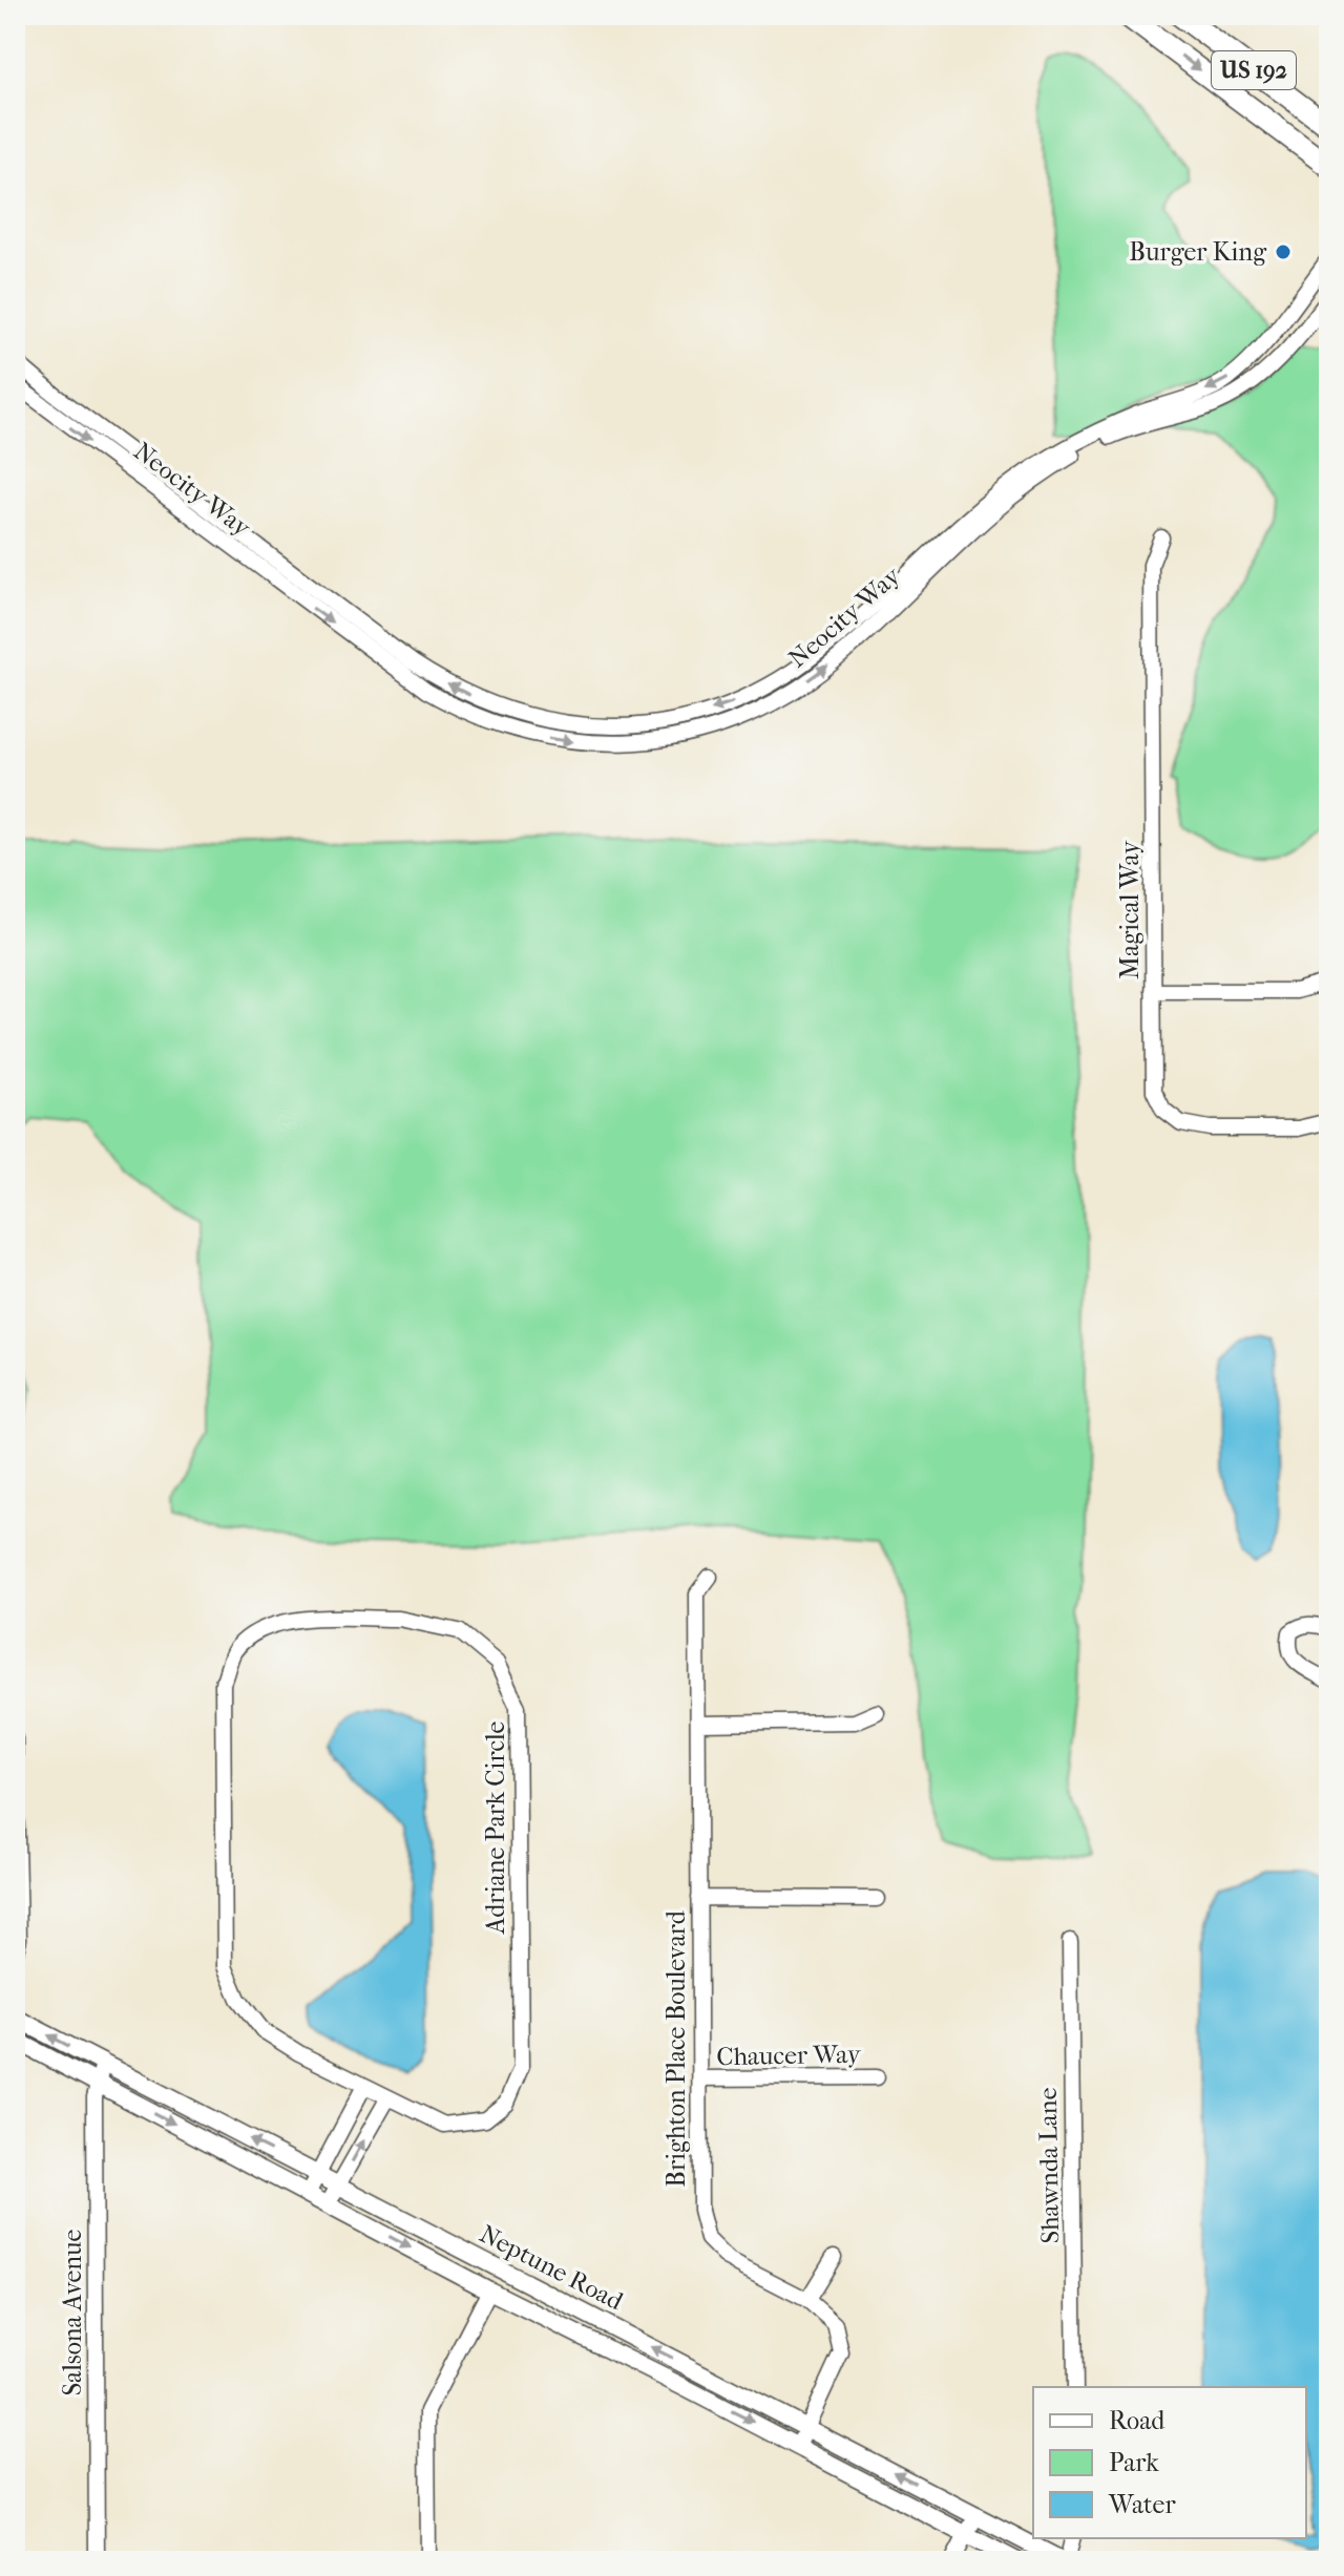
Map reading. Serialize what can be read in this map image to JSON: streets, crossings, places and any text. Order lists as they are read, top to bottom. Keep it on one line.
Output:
{"streets":{"highway":["US 192"],"main road":["Neptune Road"],"street":["Neocity Way","Magical Way","Adriane Park Circle","Brighton Place Boulevard","Chaucer Way","Shawnda Lane","Salsona Avenue"]},"crossings":[["Brighton Place Boulevard","Chaucer Way"],["Brighton Place Boulevard","Neptune Road"],["Neptune Road","Salsona Avenue"]],"places":["Burger King"],"legend":["Road","Park","Water"]}
